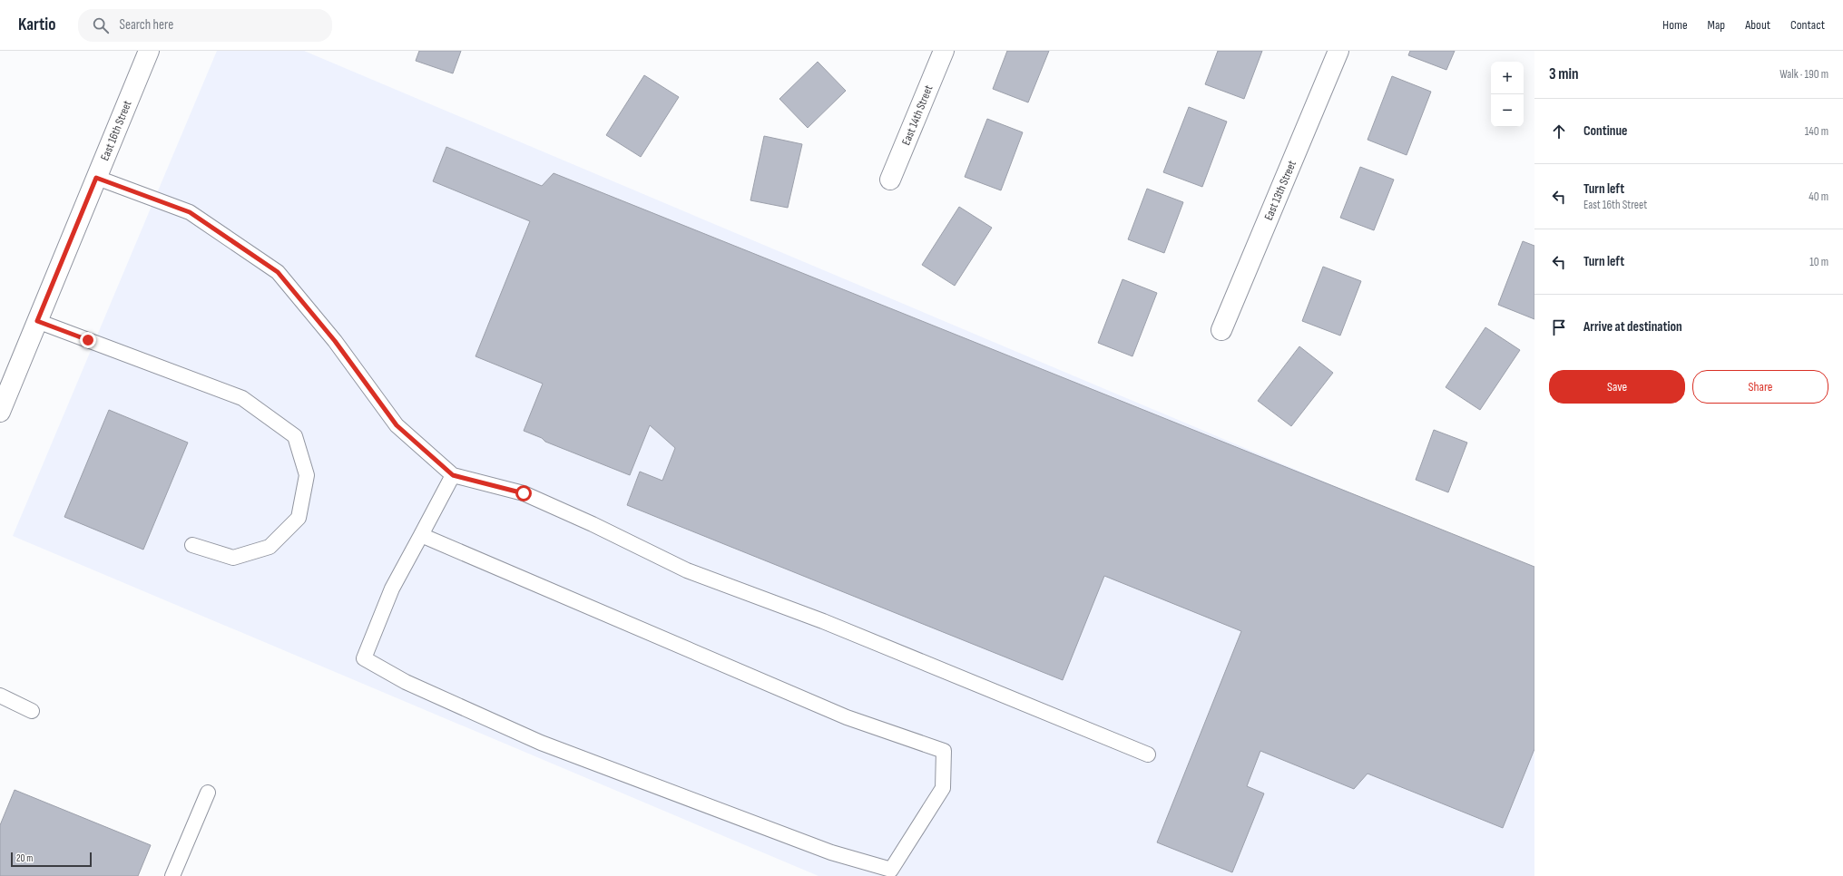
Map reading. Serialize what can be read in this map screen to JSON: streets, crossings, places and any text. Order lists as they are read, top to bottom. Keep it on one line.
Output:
{"streets":{"street":["East 14th Street","East 16th Street","East 13th Street"]},"scale_bar":"20 m","page":{"header":"Kartio","search":"Search here","nav":["Home","Map","About","Contact"],"heading":["3 min","Walk · 190 m"],"map_buttons":["+","−"],"list":[["Continue","140 m"],["Turn left","East 16th Street","40 m"],["Turn left","10 m"],"Arrive at destination"],"buttons":["Save","Share"],"scale":"20 m"}}
